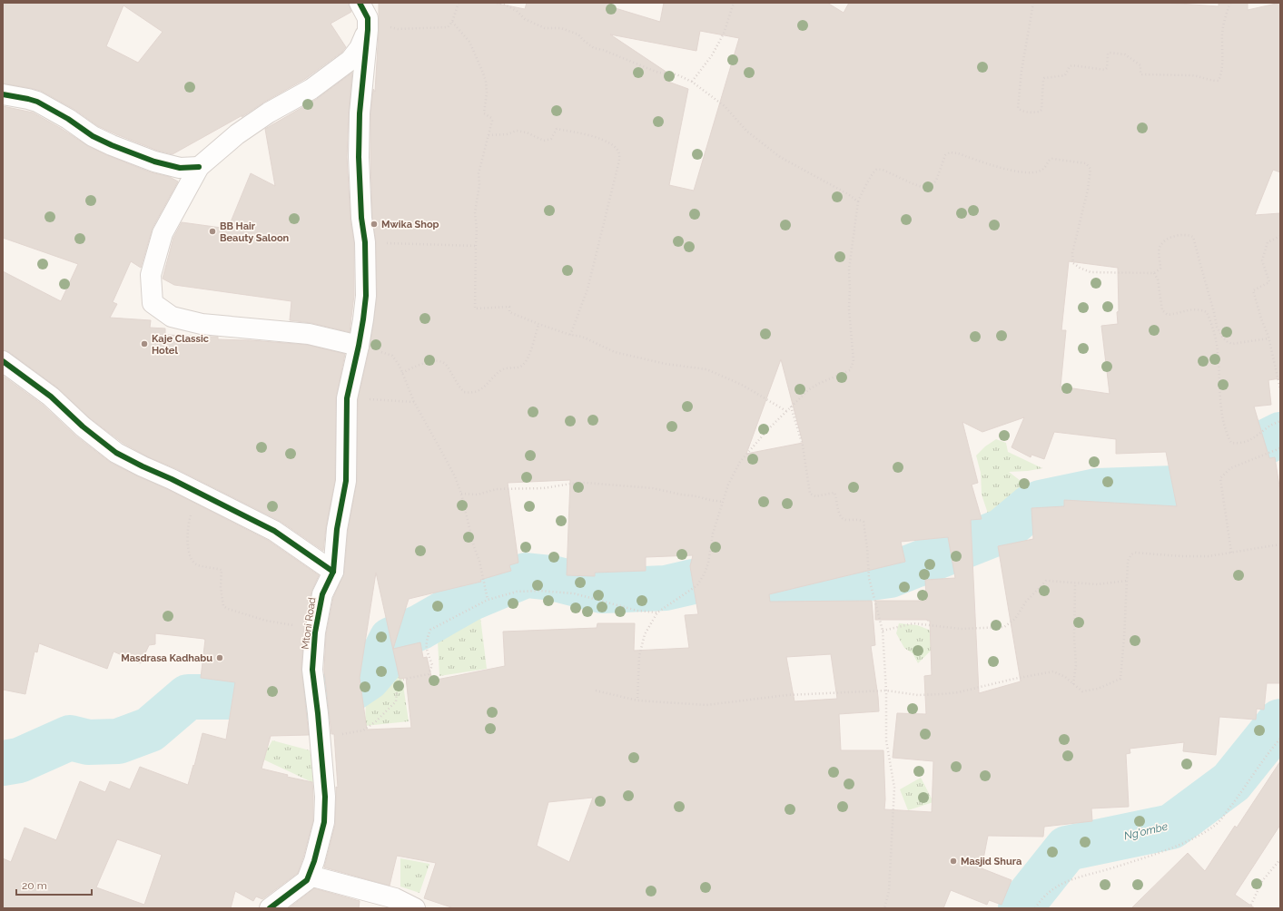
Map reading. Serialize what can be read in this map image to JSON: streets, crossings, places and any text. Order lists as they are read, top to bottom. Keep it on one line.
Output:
{"streets":{"street":["Mtoni Road"]},"water":["Ng'ombe"],"places":["Mwika Shop","BB Hair Beauty Saloon","Kaje Classic Hotel","Masdrasa Kadhabu","Masjid Shura"],"scale_bar":"20 m"}
